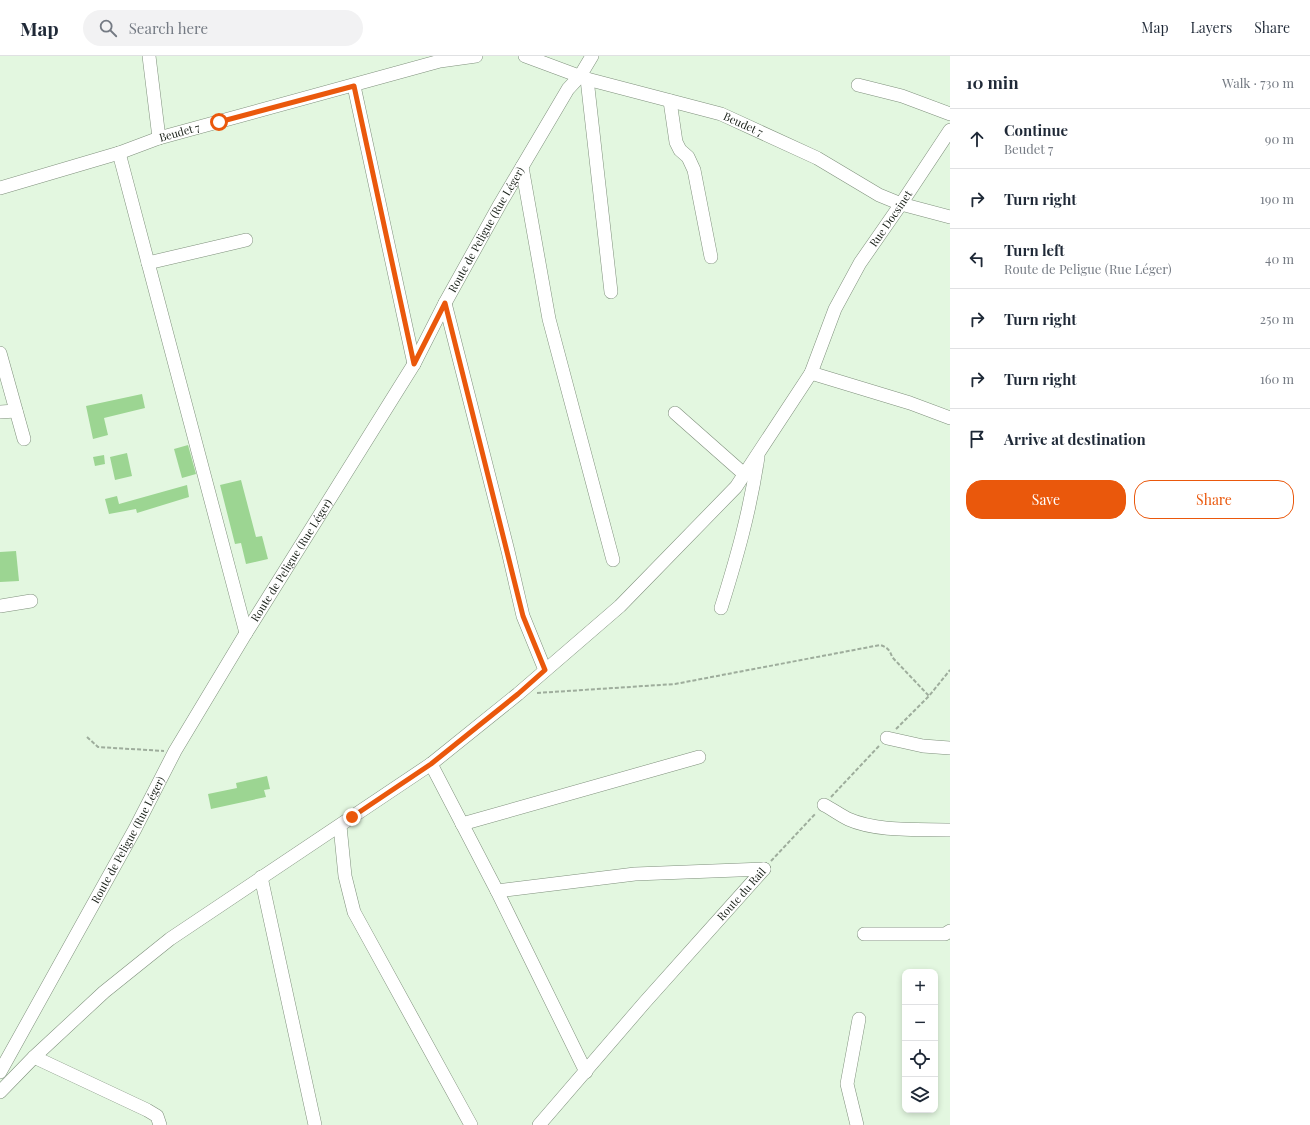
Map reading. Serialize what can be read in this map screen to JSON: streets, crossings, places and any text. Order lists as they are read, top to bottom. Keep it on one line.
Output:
{"streets":{"street":["Beudet 7","Rue Docsinet","Route de Peligue (Rue Léger)","Route du Rail"]},"crossings":[["Beudet 7","Rue Docsinet"],["Beudet 7","Route de Peligue (Rue Léger)"]],"page":{"header":"Map","search":"Search here","nav":["Map","Layers","Share"],"heading":["10 min","Walk · 730 m"],"list":[["Continue","Beudet 7","90 m"],["Turn right","190 m"],["Turn left","Route de Peligue (Rue Léger)","40 m"],["Turn right","250 m"],["Turn right","160 m"],"Arrive at destination"],"buttons":["Save","Share"],"map_buttons":["+","−"]}}
